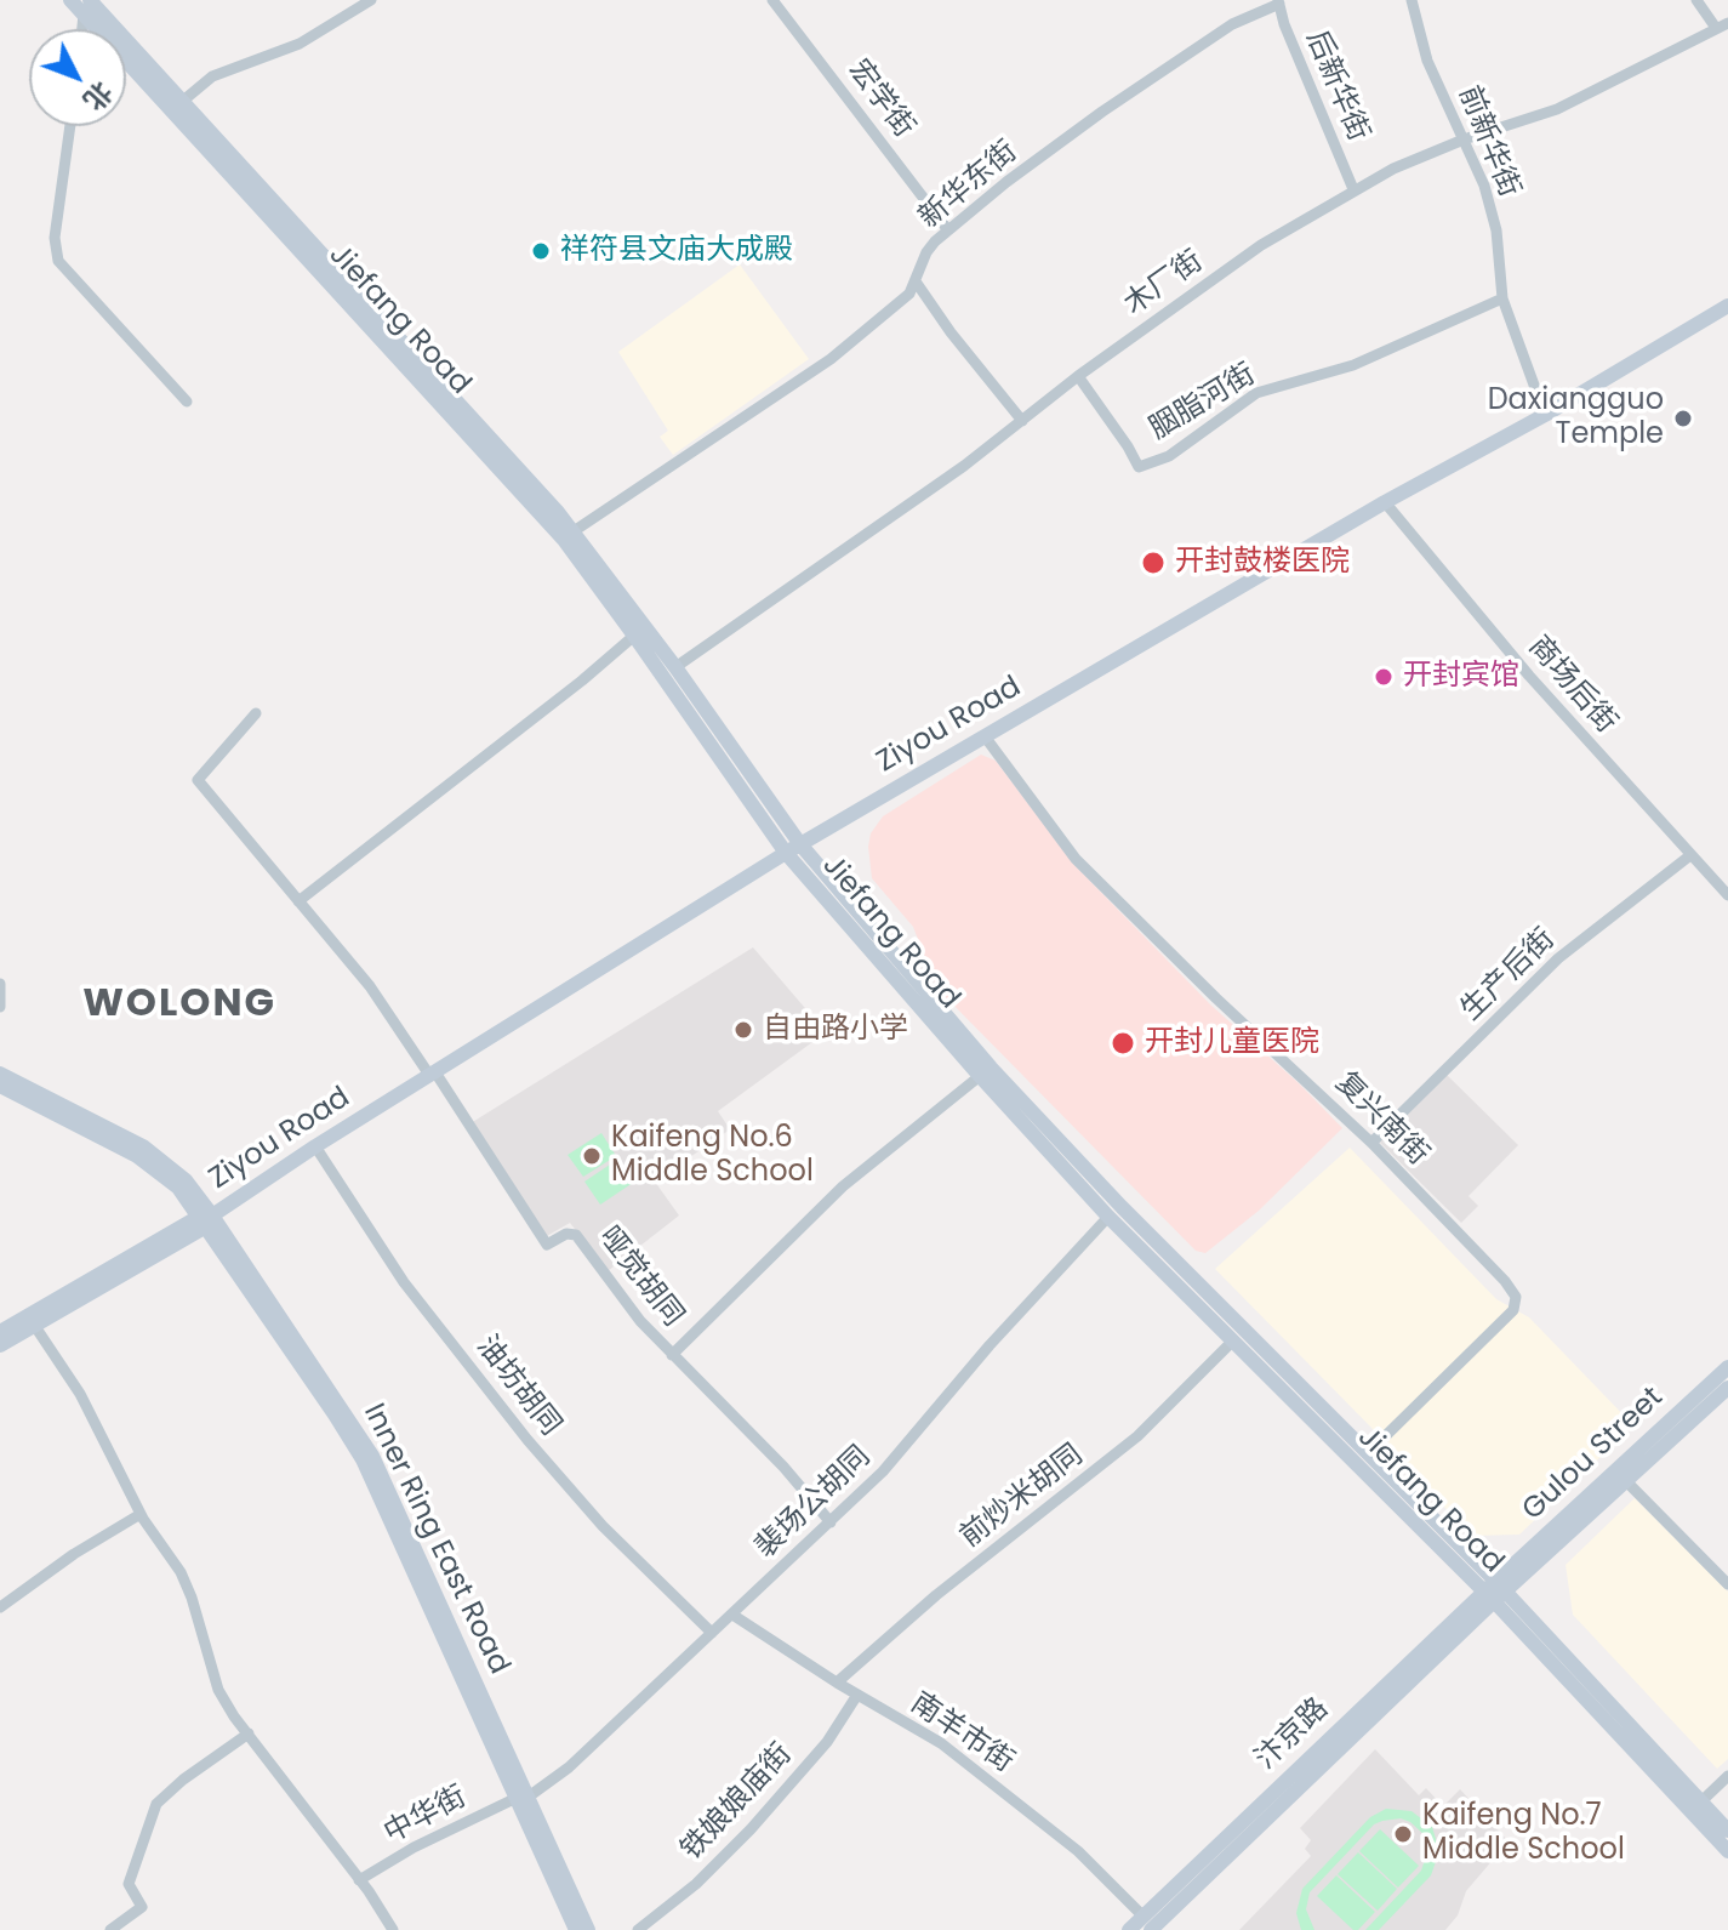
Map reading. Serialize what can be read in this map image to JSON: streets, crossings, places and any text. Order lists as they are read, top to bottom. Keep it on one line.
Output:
{"streets":{"main road":["Jiefang Road","Ziyou Road","Gulou Street","Inner Ring East Road","汴京路"],"street":["后新华街","宏学街","前新华街","新华东街","木厂街","胭脂河街","商场后街","生产后街","复兴南街","哑觉胡同","油坊胡同","前炒米胡同","裴场公胡同","南羊市街","铁娘娘庙街","中华街"]},"crossings":[["后新华街","新华东街"],["后新华街","木厂街"],["宏学街","新华东街"],["前新华街","木厂街"],["前新华街","胭脂河街"],["前新华街","Ziyou Road"],["新华东街","Jiefang Road"],["木厂街","Jiefang Road"],["木厂街","胭脂河街"],["Jiefang Road","Ziyou Road"],["Jiefang Road","复兴南街"],["Jiefang Road","Gulou Street"],["Jiefang Road","前炒米胡同"],["Jiefang Road","裴场公胡同"],["Jiefang Road","汴京路"],["商场后街","Ziyou Road"],["商场后街","生产后街"],["Ziyou Road","复兴南街"],["Ziyou Road","哑觉胡同"],["Ziyou Road","油坊胡同"],["Ziyou Road","Inner Ring East Road"],["生产后街","复兴南街"],["哑觉胡同","裴场公胡同"],["油坊胡同","裴场公胡同"],["Gulou Street","汴京路"],["前炒米胡同","南羊市街"],["裴场公胡同","Inner Ring East Road"],["裴场公胡同","南羊市街"],["裴场公胡同","中华街"],["Inner Ring East Road","中华街"],["南羊市街","汴京路"],["南羊市街","铁娘娘庙街"]],"districts":["WOLONG"],"places":["祥符县文庙大成殿","Daxiangguo Temple","开封鼓楼医院","开封宾馆","自由路小学","开封儿童医院","Kaifeng No.6 Middle School","Kaifeng No.7 Middle School"],"north":"bottom right"}
